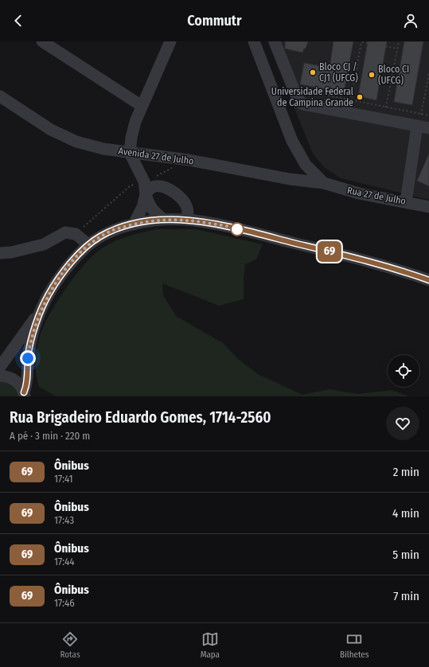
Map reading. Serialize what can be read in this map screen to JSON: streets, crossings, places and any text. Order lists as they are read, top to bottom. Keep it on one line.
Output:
{"streets":{"street":["Avenida 27 de Julho","Rua 27 de Julho"]},"crossings":[["Avenida 27 de Julho","Rua 27 de Julho"]],"places":["Bloco CJ / CJ1 (UFCG)","Bloco CI (UFCG)","Universidade Federal de Campina Grande"],"lines":["bus line 69"],"page":{"header":"Commutr","on_map":"69","heading":["Rua Brigadeiro Eduardo Gomes, 1714-2560","A pé · 3 min · 220 m"],"list":[{"mark":"69","name":"Ônibus","note":"17:41","value":"2 min"},{"mark":"69","name":"Ônibus","note":"17:43","value":"4 min"},{"mark":"69","name":"Ônibus","note":"17:44","value":"5 min"},{"mark":"69","name":"Ônibus","note":"17:46","value":"7 min"}],"tabs":["Rotas","Mapa","Bilhetes"]}}
